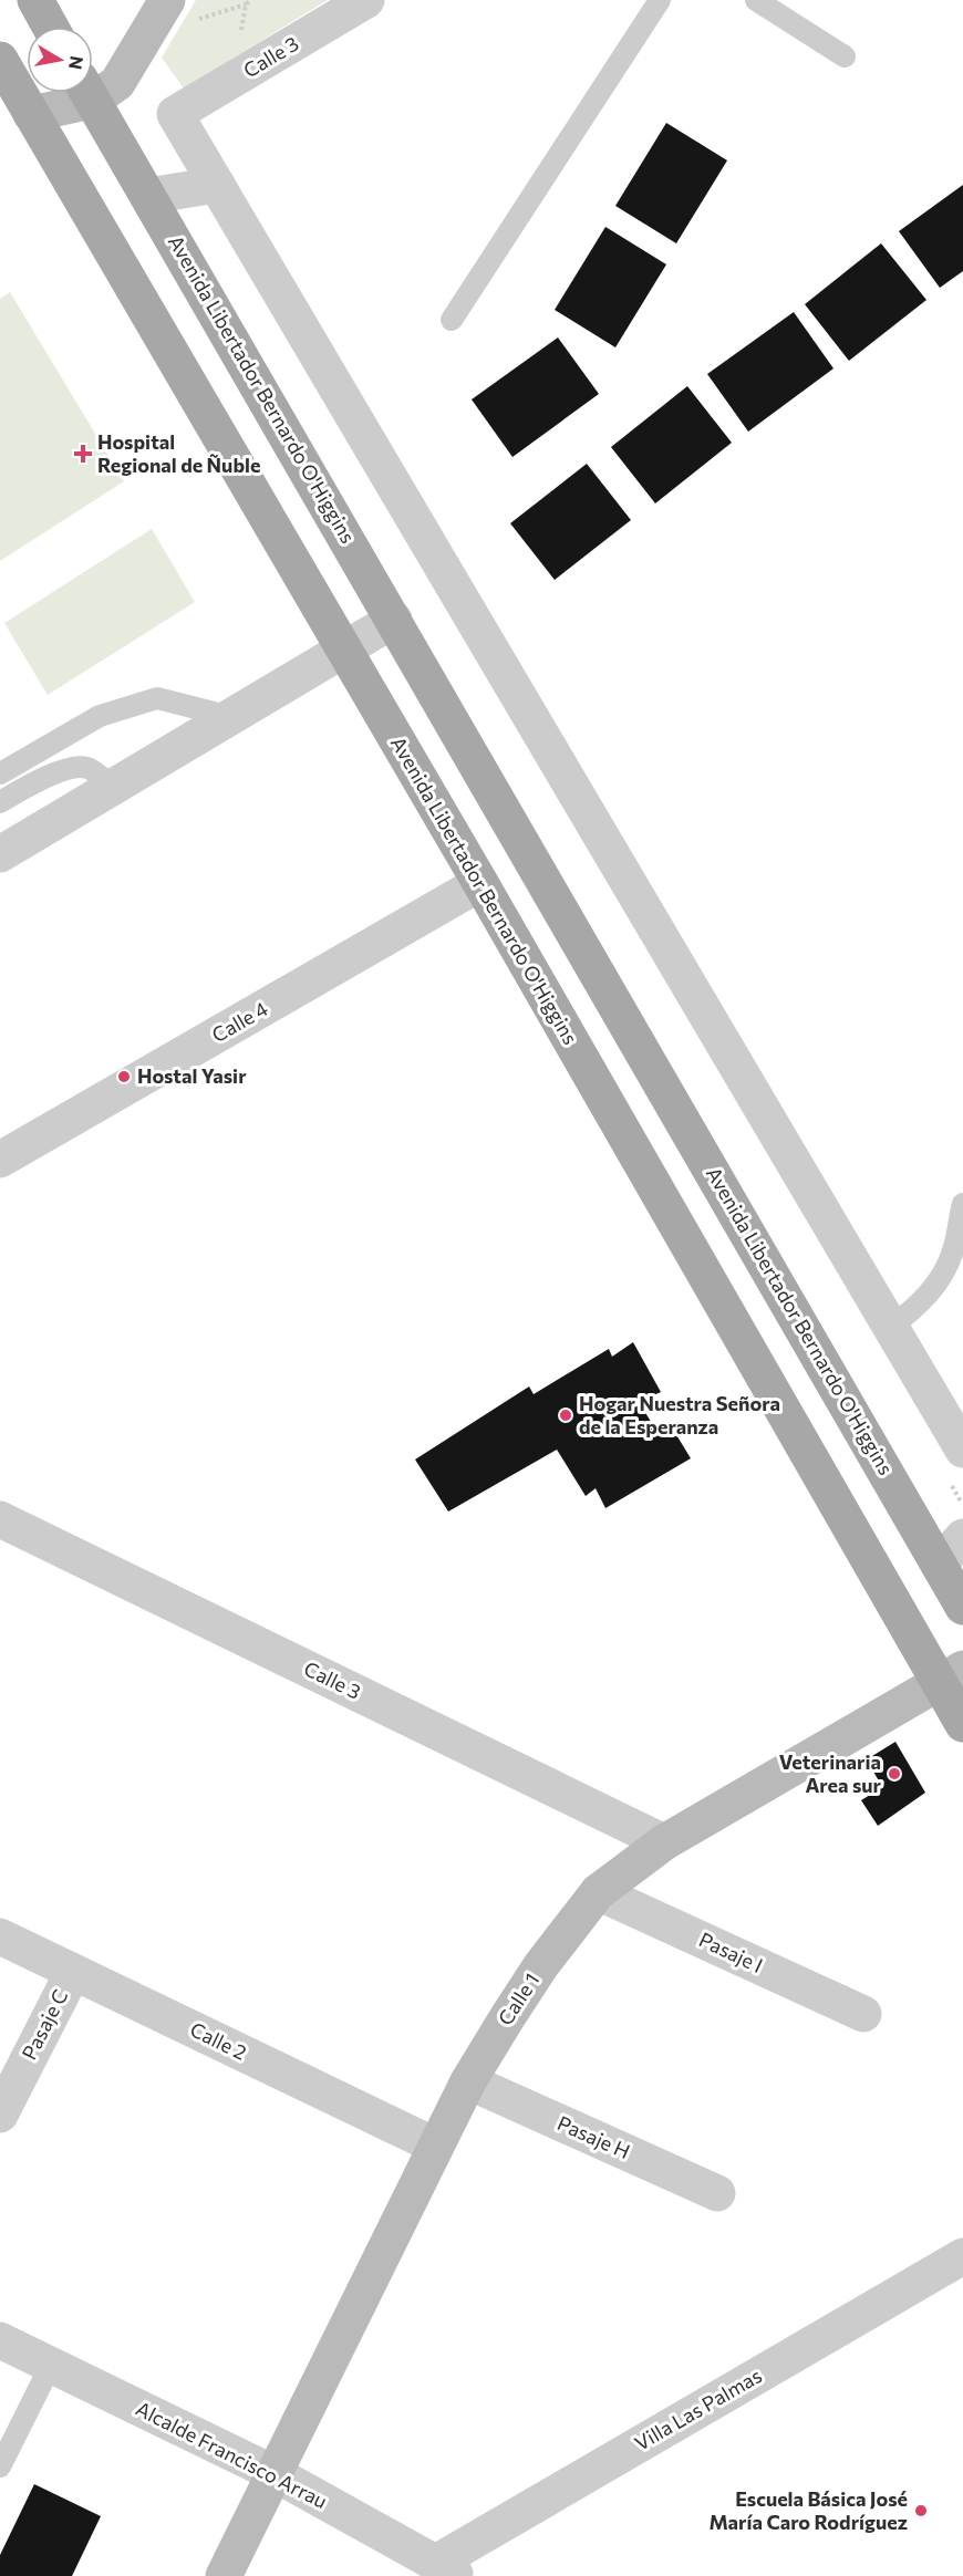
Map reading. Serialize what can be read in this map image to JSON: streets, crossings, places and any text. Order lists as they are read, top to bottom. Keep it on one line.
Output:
{"streets":{"main road":["Avenida Libertador Bernardo O'Higgins"],"street":["Calle 3","Calle 4","Pasaje I","Calle 1","Pasaje C","Calle 2","Pasaje H","Villa Las Palmas","Alcalde Francisco Arrau"]},"crossings":[["Calle 3","Calle 1"],["Avenida Libertador Bernardo O'Higgins","Calle 4"],["Avenida Libertador Bernardo O'Higgins","Calle 1"],["Pasaje I","Calle 1"],["Calle 1","Calle 2"],["Calle 1","Pasaje H"],["Calle 1","Alcalde Francisco Arrau"],["Pasaje C","Calle 2"],["Villa Las Palmas","Alcalde Francisco Arrau"]],"places":{"health":["Hospital Regional de Ñuble"],"other":["Hostal Yasir","Hogar Nuestra Señora de la Esperanza","Veterinaria Area sur","Escuela Básica José María Caro Rodríguez"]},"north":"right"}
